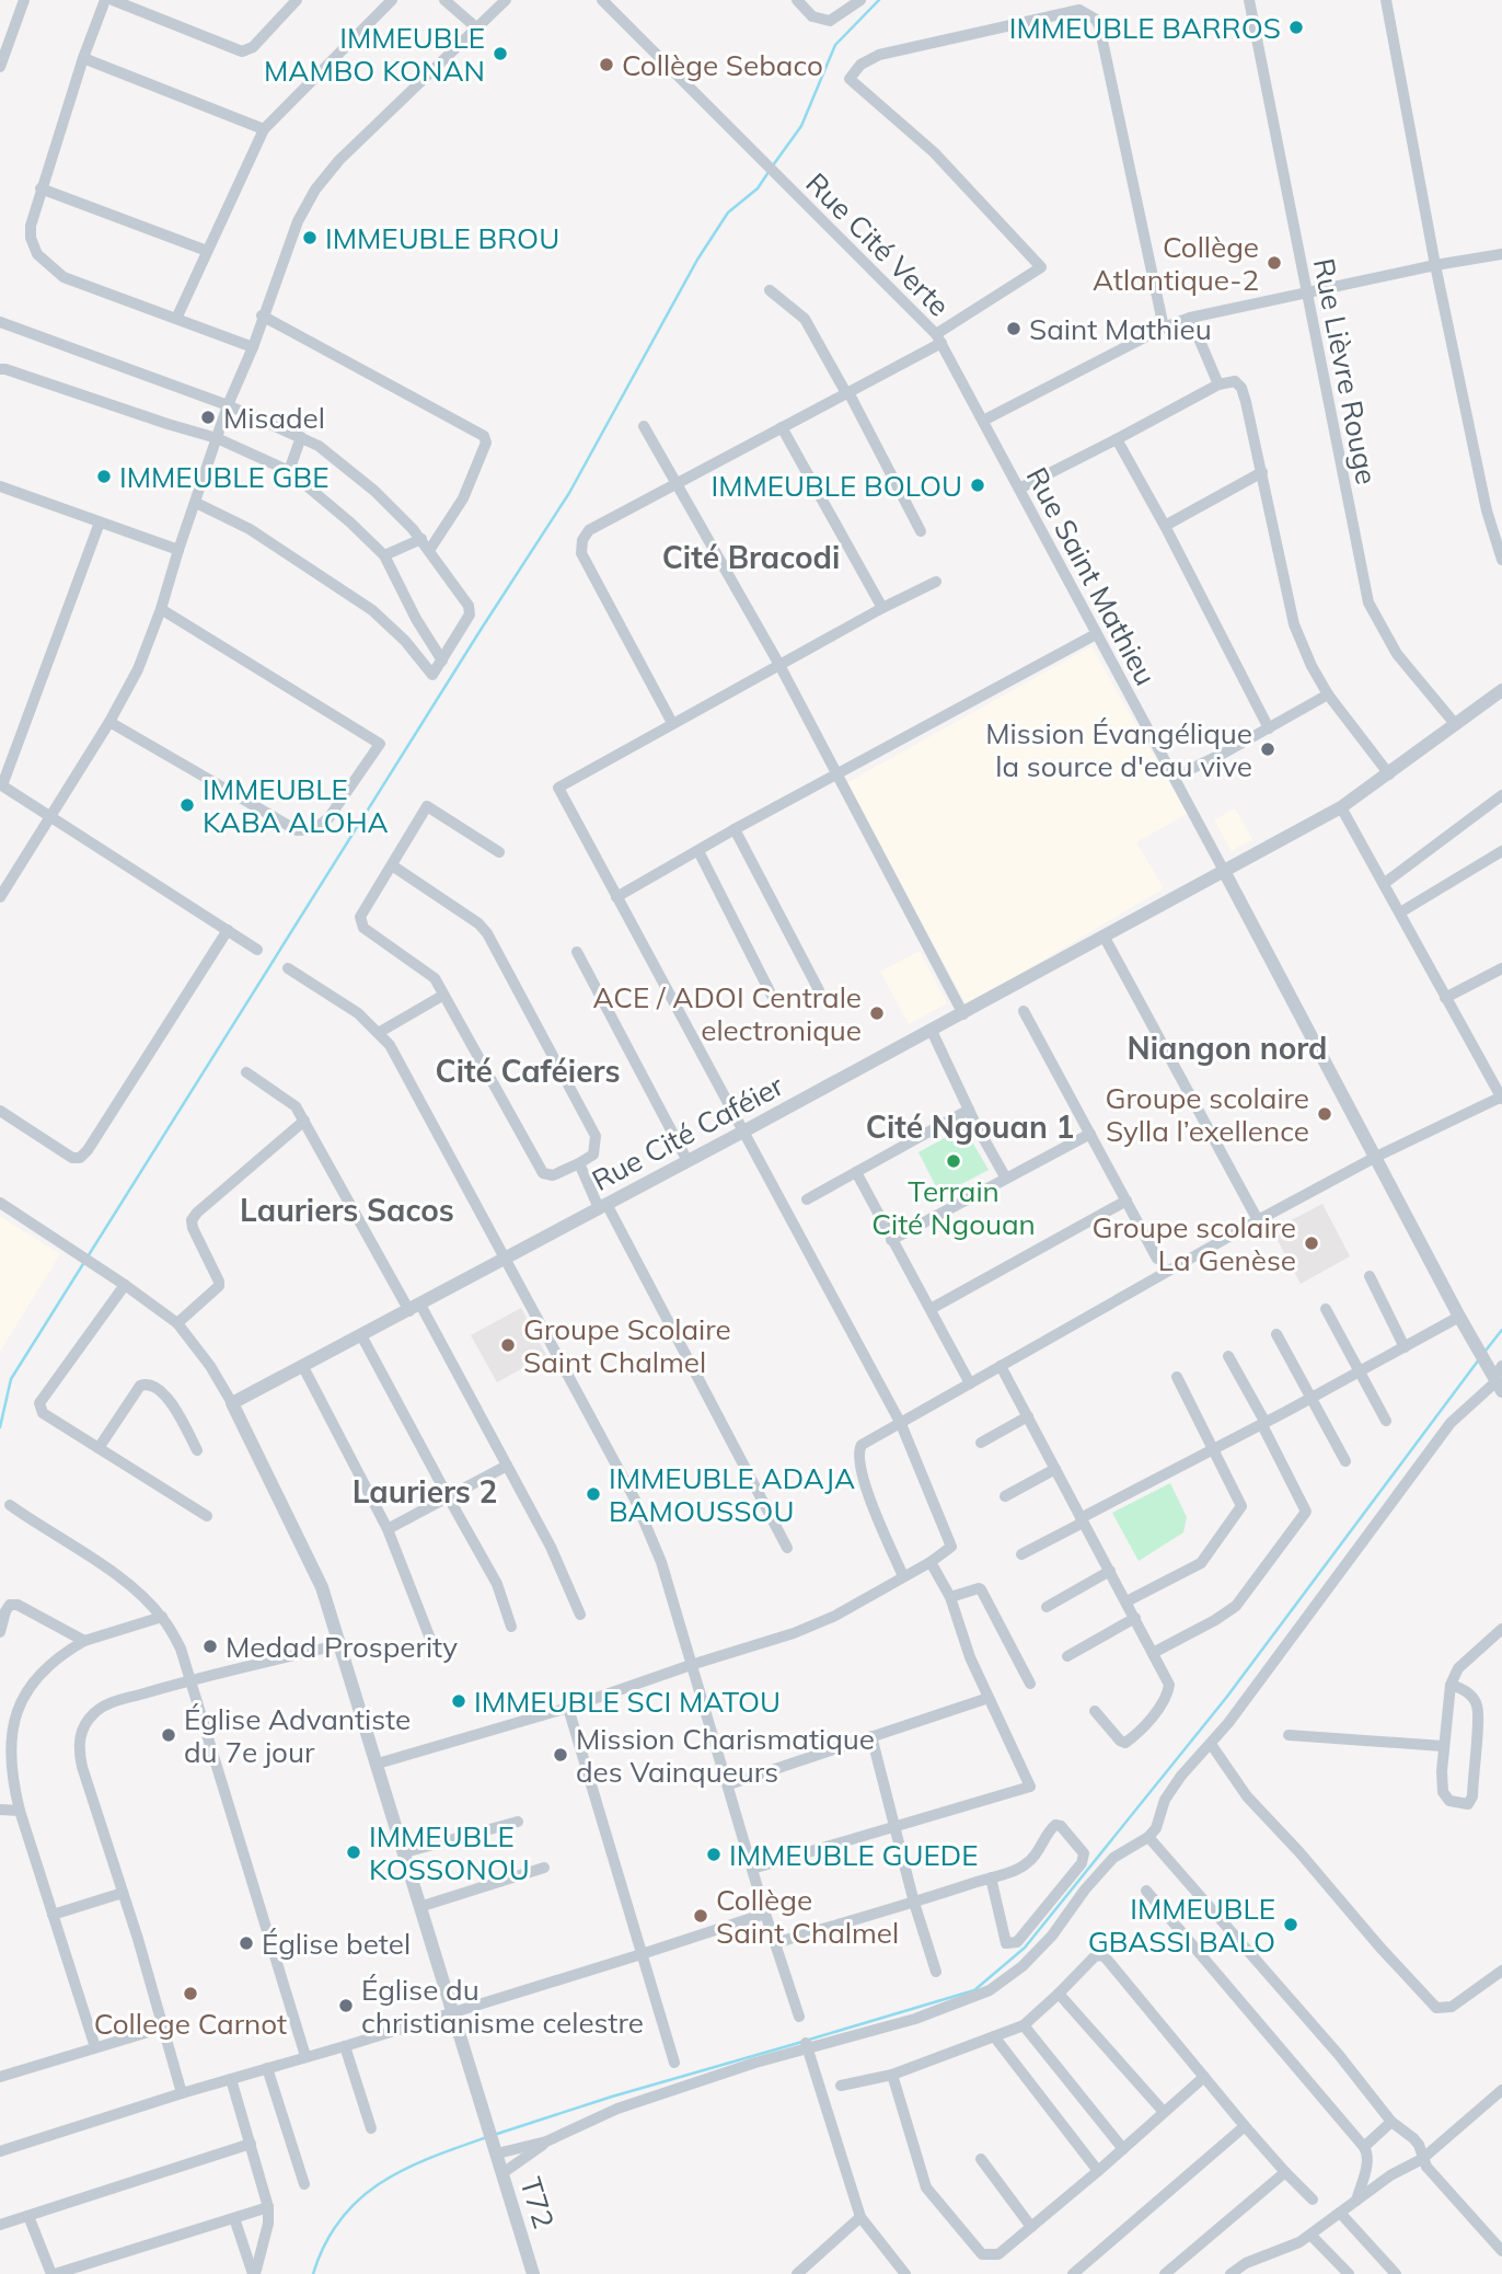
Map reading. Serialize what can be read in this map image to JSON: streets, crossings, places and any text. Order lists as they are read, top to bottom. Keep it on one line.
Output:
{"streets":{"street":["Rue Cité Verte","Rue Lièvre Rouge","Rue Saint Mathieu","Rue Cité Caféier","T72"]},"crossings":[["Rue Cité Verte","Rue Saint Mathieu"],["Rue Lièvre Rouge","Rue Cité Caféier"],["Rue Saint Mathieu","Rue Cité Caféier"],["Rue Cité Caféier","T72"]],"districts":["Cité Bracodi","Niangon nord","Cité Caféiers","Cité Ngouan 1","Lauriers Sacos","Lauriers 2"],"places":["IMMEUBLE BARROS","IMMEUBLE MAMBO KONAN","Collège Sebaco","IMMEUBLE BROU","Collège Atlantique-2","Saint Mathieu","Misadel","IMMEUBLE GBE","IMMEUBLE BOLOU","Mission Évangélique la source d'eau vive","IMMEUBLE KABA ALOHA","ACE / ADOI Centrale electronique","Groupe scolaire Sylla l’exellence","Terrain Cité Ngouan","Groupe scolaire La Genèse","Groupe Scolaire Saint Chalmel","IMMEUBLE ADAJA BAMOUSSOU","Medad Prosperity","IMMEUBLE SCI MATOU","Église Advantiste du 7e jour","Mission Charismatique des Vainqueurs","IMMEUBLE KOSSONOU","IMMEUBLE GUEDE","Collège Saint Chalmel","IMMEUBLE GBASSI BALO","Église betel","College Carnot","Église du christianisme celestre"]}
